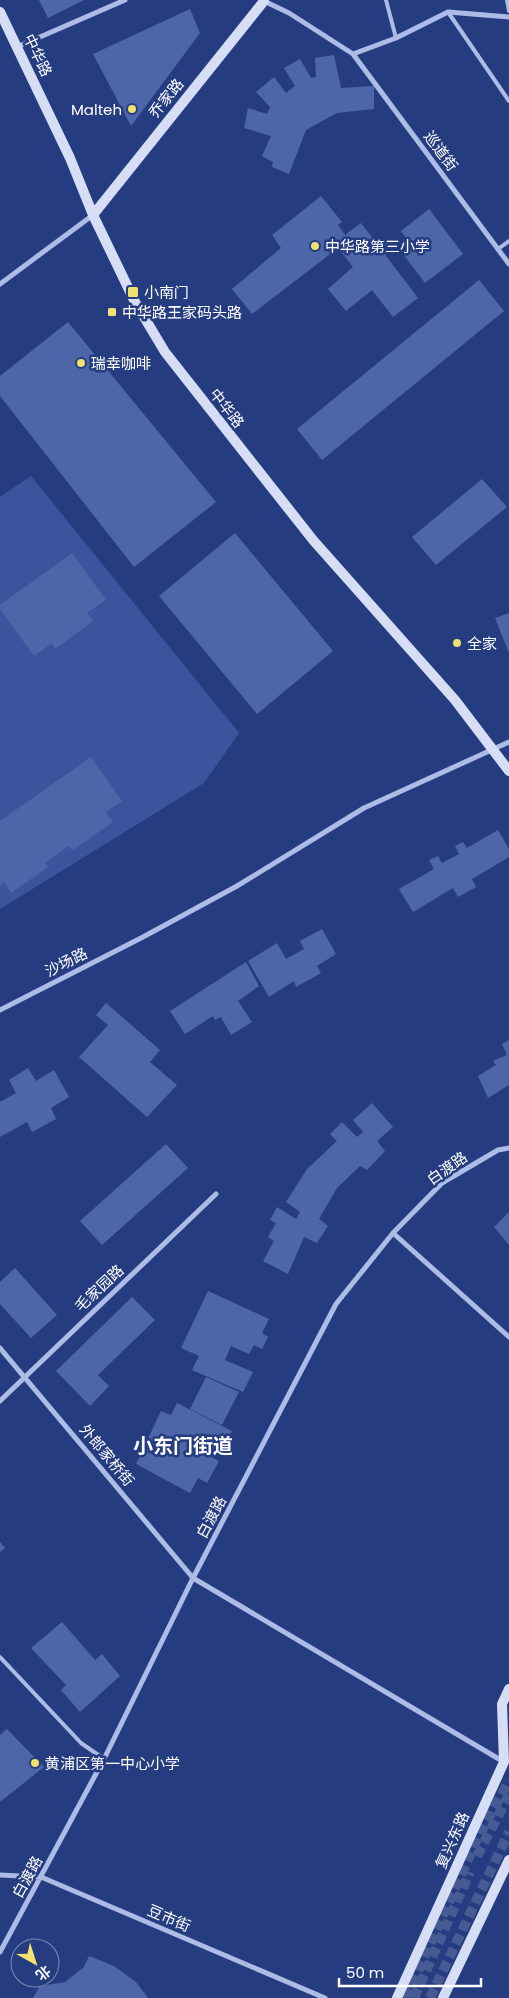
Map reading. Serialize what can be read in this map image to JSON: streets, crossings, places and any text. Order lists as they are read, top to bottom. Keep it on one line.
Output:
{"streets":{"street":["中华路","乔家路","巡道街","沙场路","白渡路","毛家园路","外郎家桥街","复兴东路","豆市街"]},"crossings":[["中华路","乔家路"],["中华路","沙场路"],["乔家路","巡道街"],["白渡路","外郎家桥街"],["白渡路","豆市街"],["毛家园路","外郎家桥街"],["外郎家桥街","复兴东路"]],"districts":["小东门街道"],"places":{"other":["Malteh","中华路第三小学","瑞幸咖啡","全家","黄浦区第一中心小学"],"transit":["小南门","中华路王家码头路"]},"scale_bar":"50 m","north":"bottom right"}
